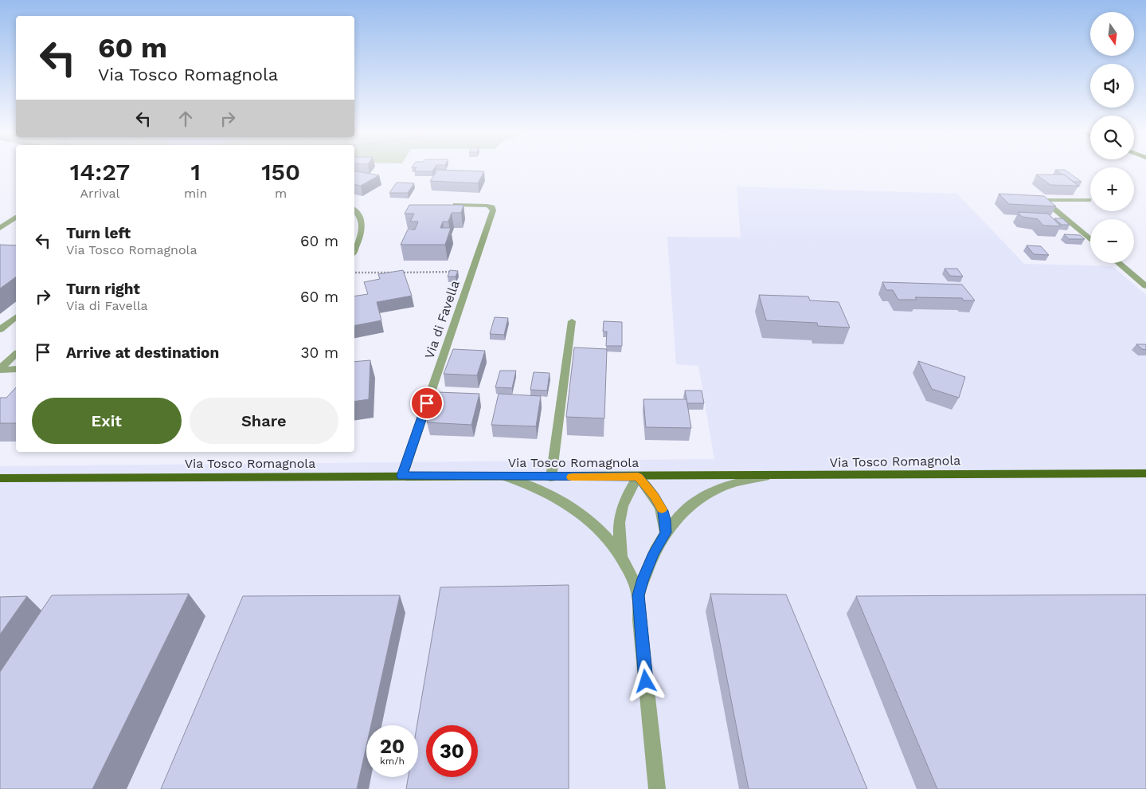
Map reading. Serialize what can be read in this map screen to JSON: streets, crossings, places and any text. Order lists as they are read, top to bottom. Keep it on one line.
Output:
{"streets":{"main road":["Via Tosco Romagnola"],"street":["Via di Favella"]},"crossings":[["Via di Favella","Via Tosco Romagnola"]],"north":"bottom","page":{"map_buttons":["+","−"],"turn":["60 m","Via Tosco Romagnola"],"eta":["14:27","Arrival","1","min","150","m"],"list":[{"name":"Turn left","note":"Via Tosco Romagnola","value":"60 m"},{"name":"Turn right","note":"Via di Favella","value":"60 m"},{"name":"Arrive at destination","value":"30 m"}],"buttons":["Exit","Share"],"speed":"20 km/h","limit":"30"}}
